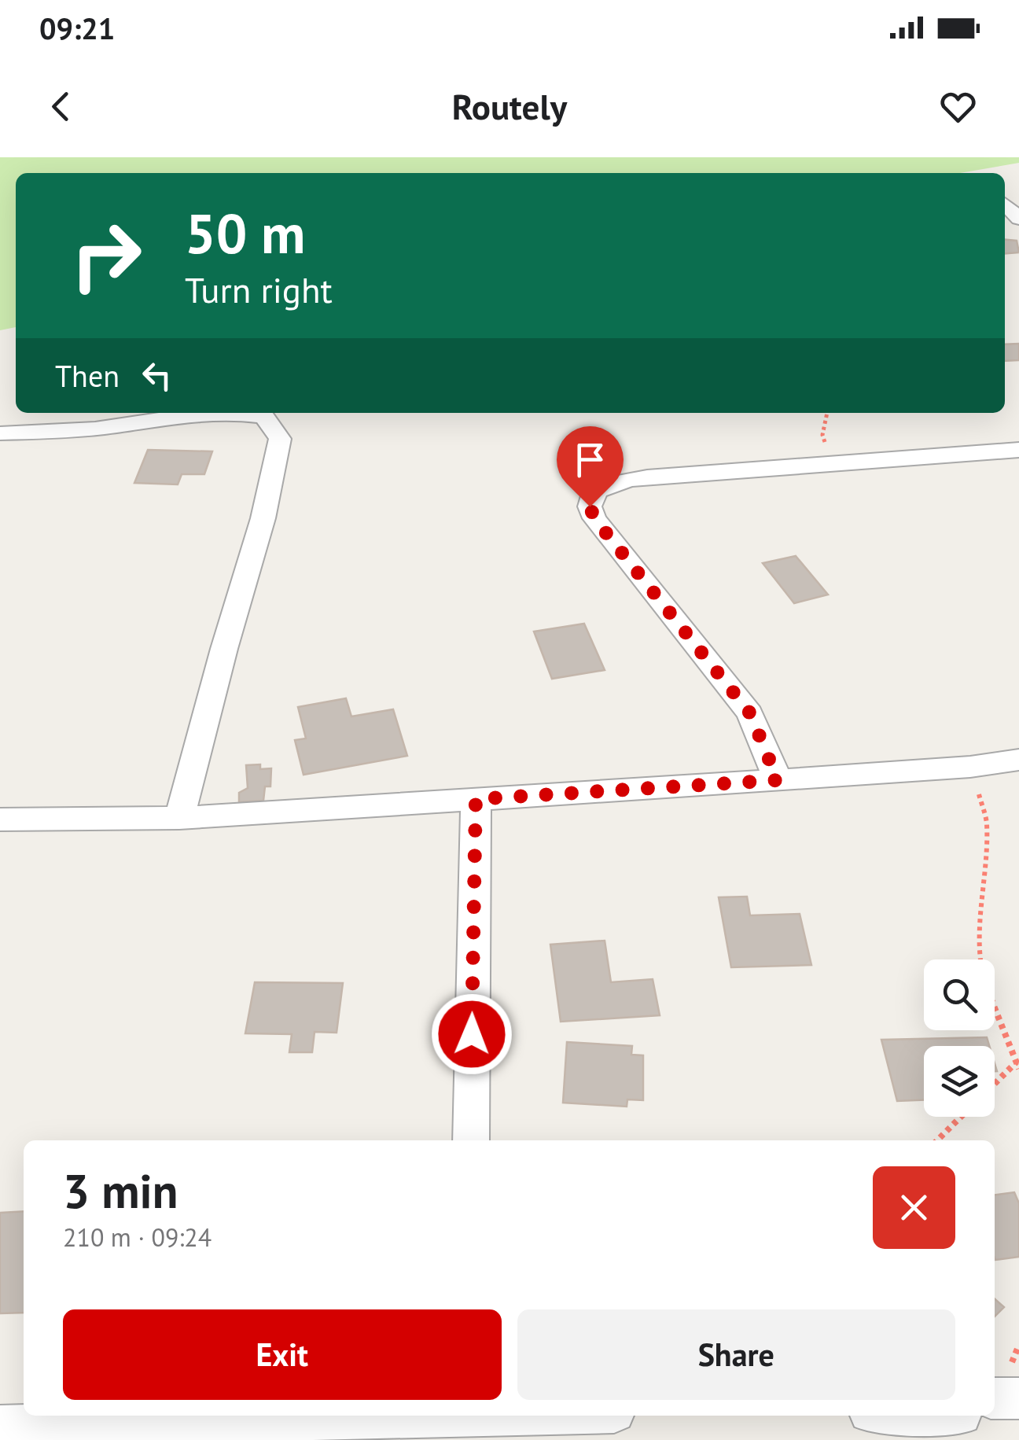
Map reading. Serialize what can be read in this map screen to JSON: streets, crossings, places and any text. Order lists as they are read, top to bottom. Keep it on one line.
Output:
{"page":{"status":"09:21","header":"Routely","turn":["50 m","Turn right"],"then":"Then","heading":["3 min","210 m · 09:24"],"buttons":["Exit","Share"]}}
